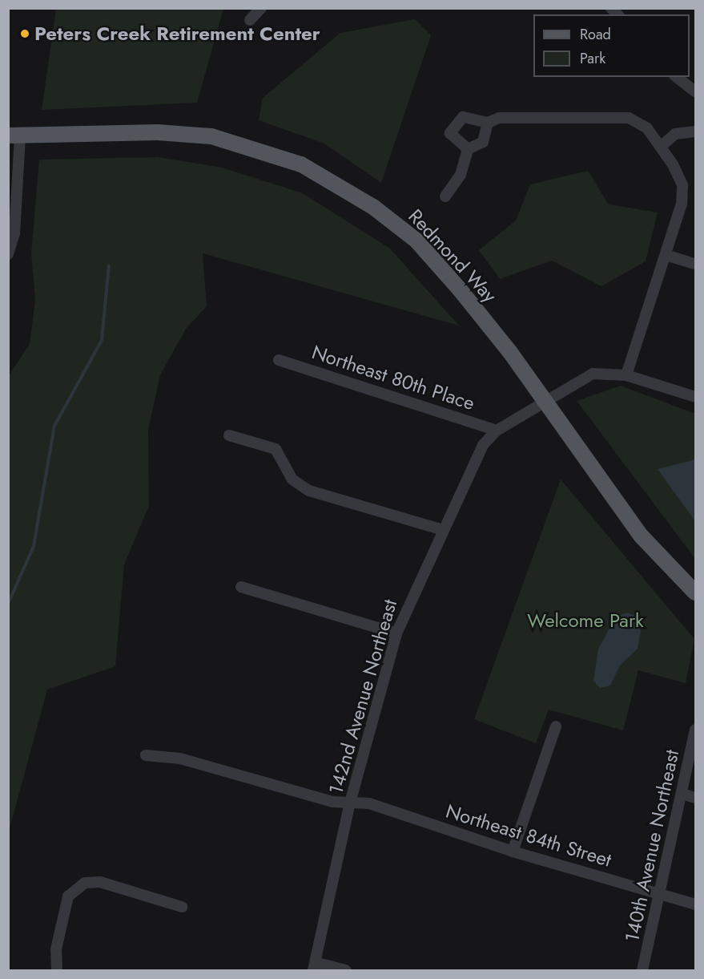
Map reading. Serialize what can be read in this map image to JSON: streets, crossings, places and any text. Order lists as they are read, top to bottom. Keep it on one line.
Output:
{"streets":{"main road":["Redmond Way"],"street":["Northeast 80th Place","142nd Avenue Northeast","Northeast 84th Street","140th Avenue Northeast"]},"crossings":[["Redmond Way","142nd Avenue Northeast"],["Northeast 80th Place","142nd Avenue Northeast"],["142nd Avenue Northeast","Northeast 84th Street"],["Northeast 84th Street","140th Avenue Northeast"]],"parks":["Welcome Park"],"places":["Peters Creek Retirement Center"],"legend":["Road","Park"]}
